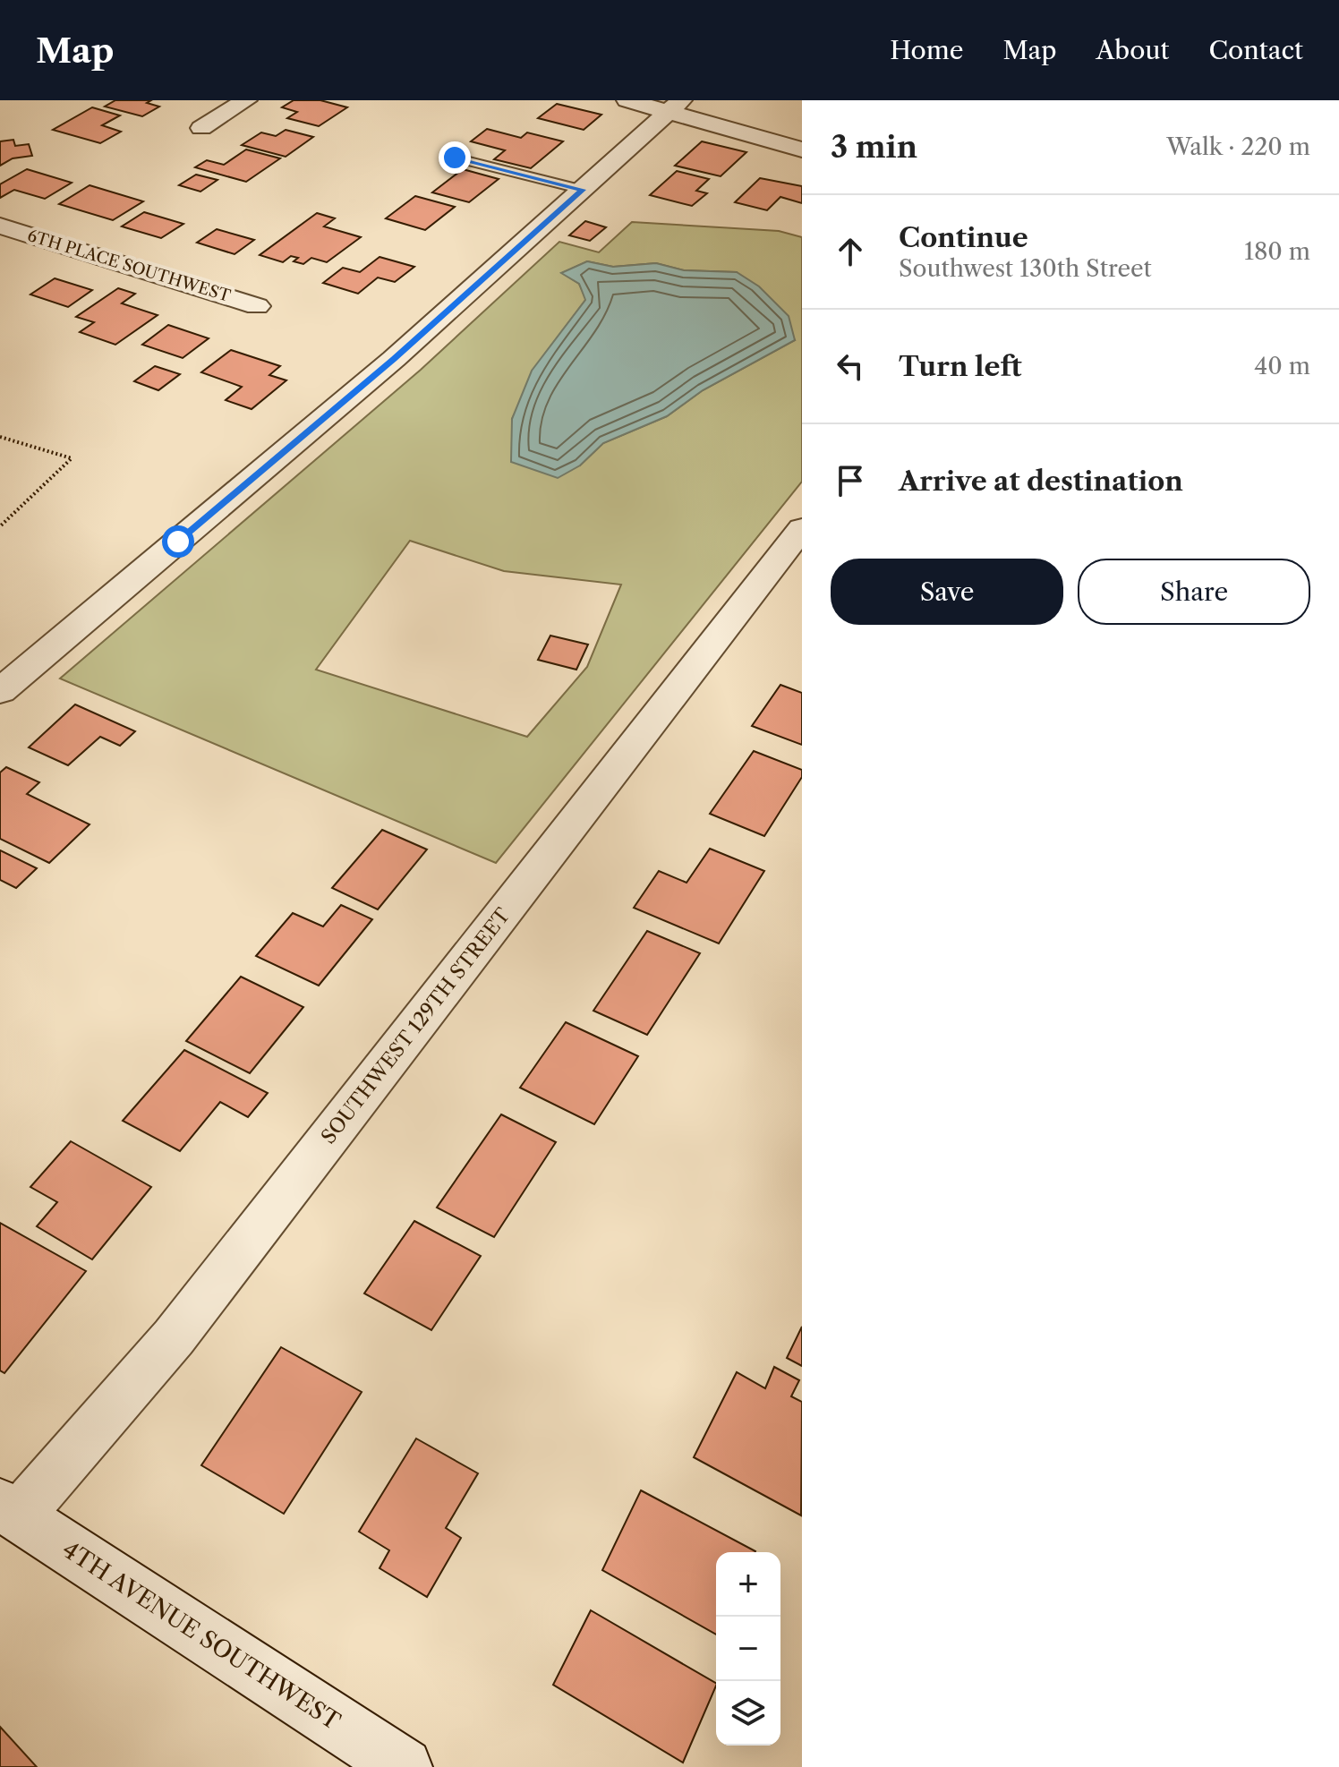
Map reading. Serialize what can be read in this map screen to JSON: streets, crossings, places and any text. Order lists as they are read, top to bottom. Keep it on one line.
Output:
{"streets":{"street":["6TH PLACE SOUTHWEST","SOUTHWEST 129TH STREET","4TH AVENUE SOUTHWEST"]},"crossings":[["SOUTHWEST 129TH STREET","4TH AVENUE SOUTHWEST"]],"page":{"header":"Map","nav":["Home","Map","About","Contact"],"heading":["3 min","Walk · 220 m"],"list":[["Continue","Southwest 130th Street","180 m"],["Turn left","40 m"],"Arrive at destination"],"buttons":["Save","Share"],"map_buttons":["+","−"]}}
